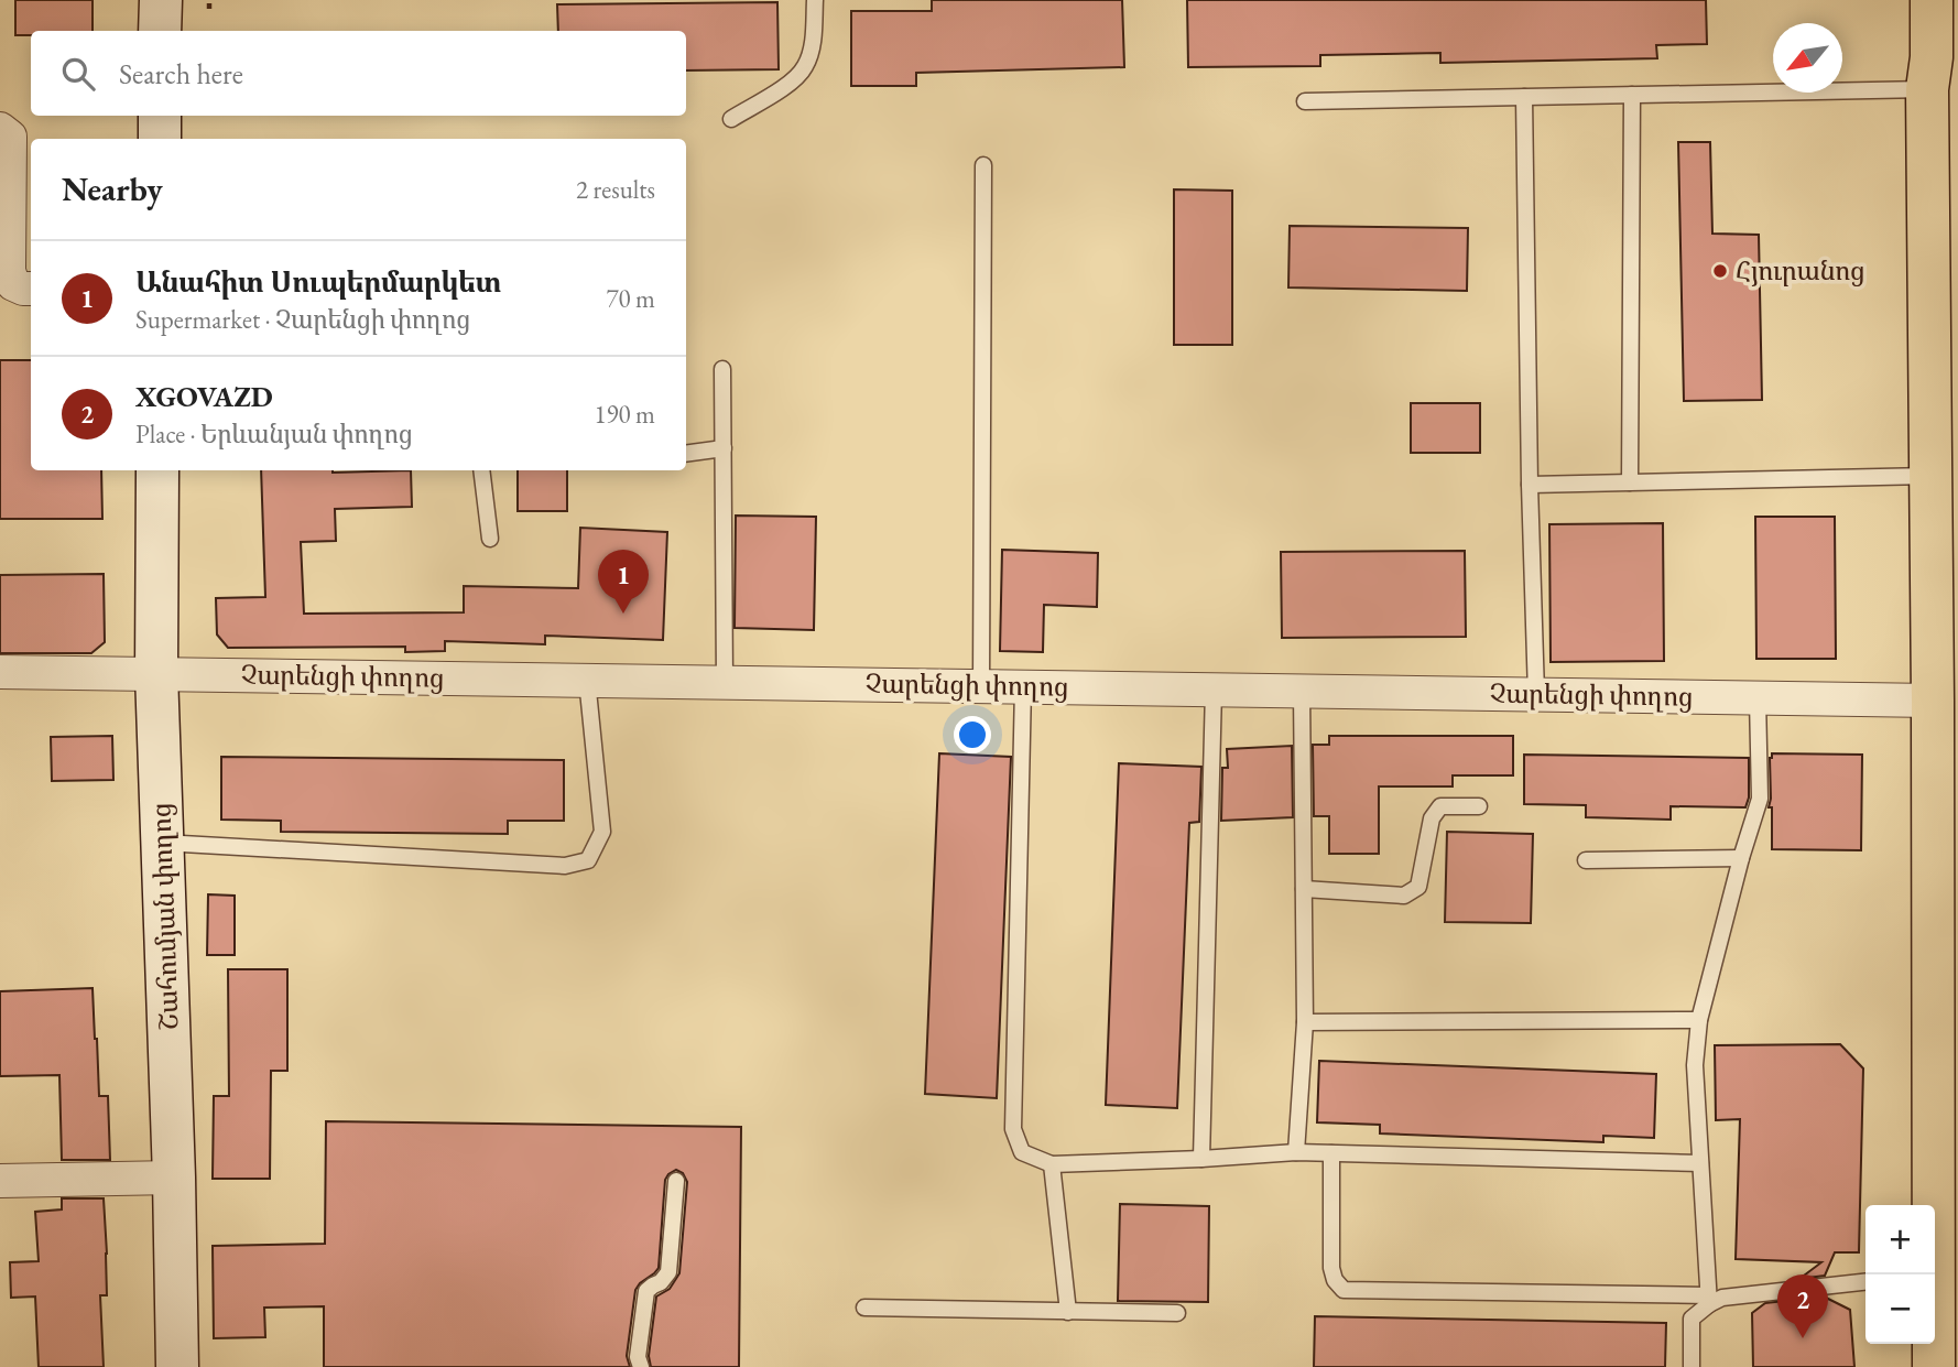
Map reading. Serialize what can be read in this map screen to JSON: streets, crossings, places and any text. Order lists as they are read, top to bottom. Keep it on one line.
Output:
{"streets":{"street":["Չարենցի փողոց","Շահումյան փողոց"]},"crossings":[["Չարենցի փողոց","Շահումյան փողոց"]],"places":["Հյուրանոց"],"north":"bottom left","page":{"search":"Search here","heading":["Nearby","2 results"],"list":[{"mark":"1","name":"Անահիտ Սուպերմարկետ","note":"Supermarket · Չարենցի փողոց","value":"70 m"},{"mark":"2","name":"XGOVAZD","note":"Place · Երևանյան փողոց","value":"190 m"}],"pins":["1","2"],"map_buttons":["+","−"]}}
